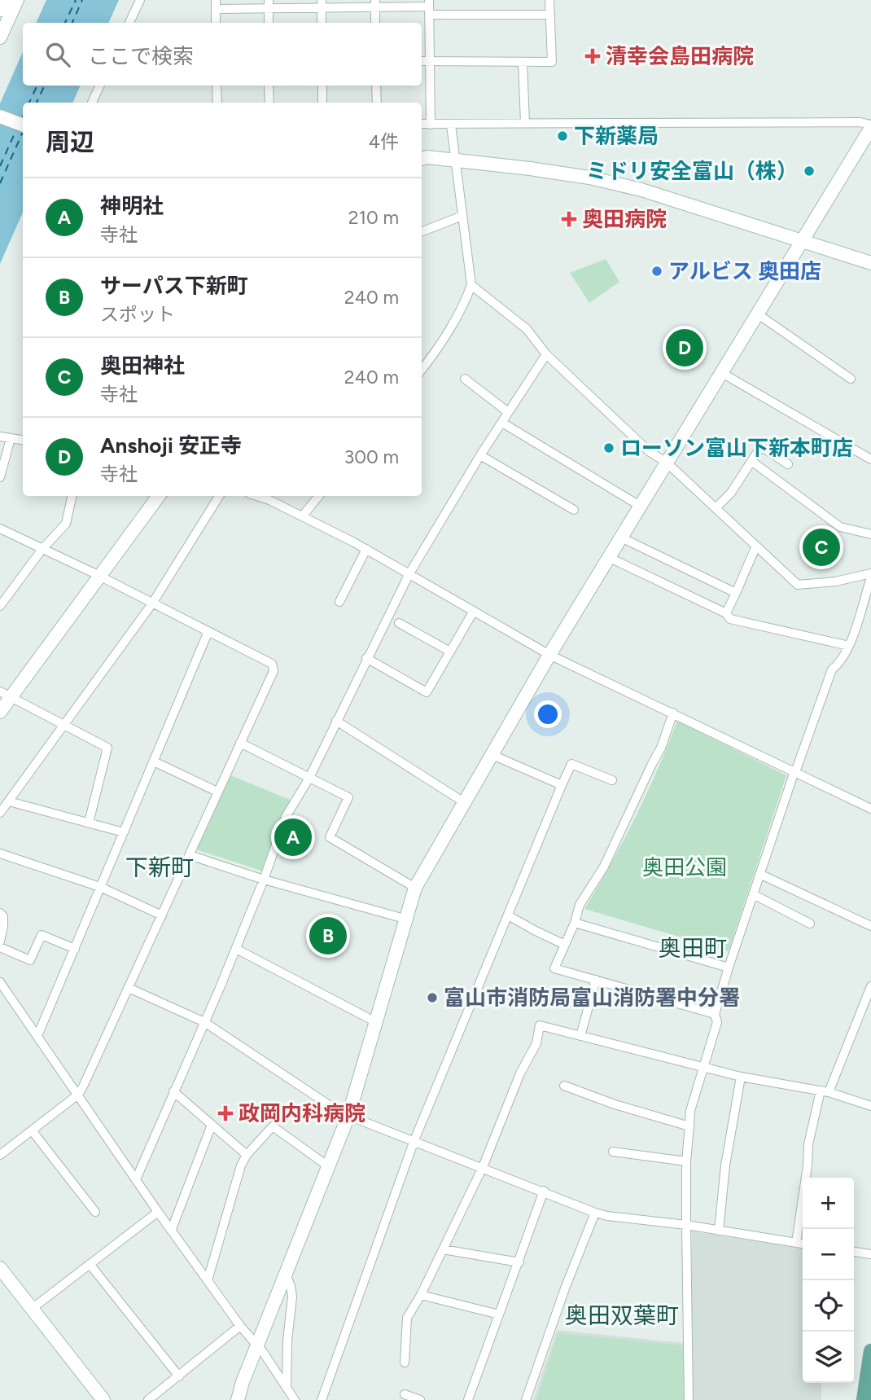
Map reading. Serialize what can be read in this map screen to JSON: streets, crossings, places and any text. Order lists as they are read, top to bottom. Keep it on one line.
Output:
{"districts":["下新町","奥田町","奥田双葉町"],"parks":["奥田公園"],"places":{"health":["清幸会島田病院","奥田病院","政岡内科病院"],"other":["下新薬局","ミドリ安全富山（株）","アルビス 奥田店","ローソン富山下新本町店","富山市消防局富山消防署中分署"]},"page":{"search":"ここで検索","heading":["周辺","4件"],"list":[{"mark":"A","name":"神明社","note":"寺社","value":"210 m"},{"mark":"B","name":"サーパス下新町","note":"スポット","value":"240 m"},{"mark":"C","name":"奥田神社","note":"寺社","value":"240 m"},{"mark":"D","name":"Anshoji 安正寺","note":"寺社","value":"300 m"}],"pins":["D","C","A","B"],"map_buttons":["+","−"]}}
